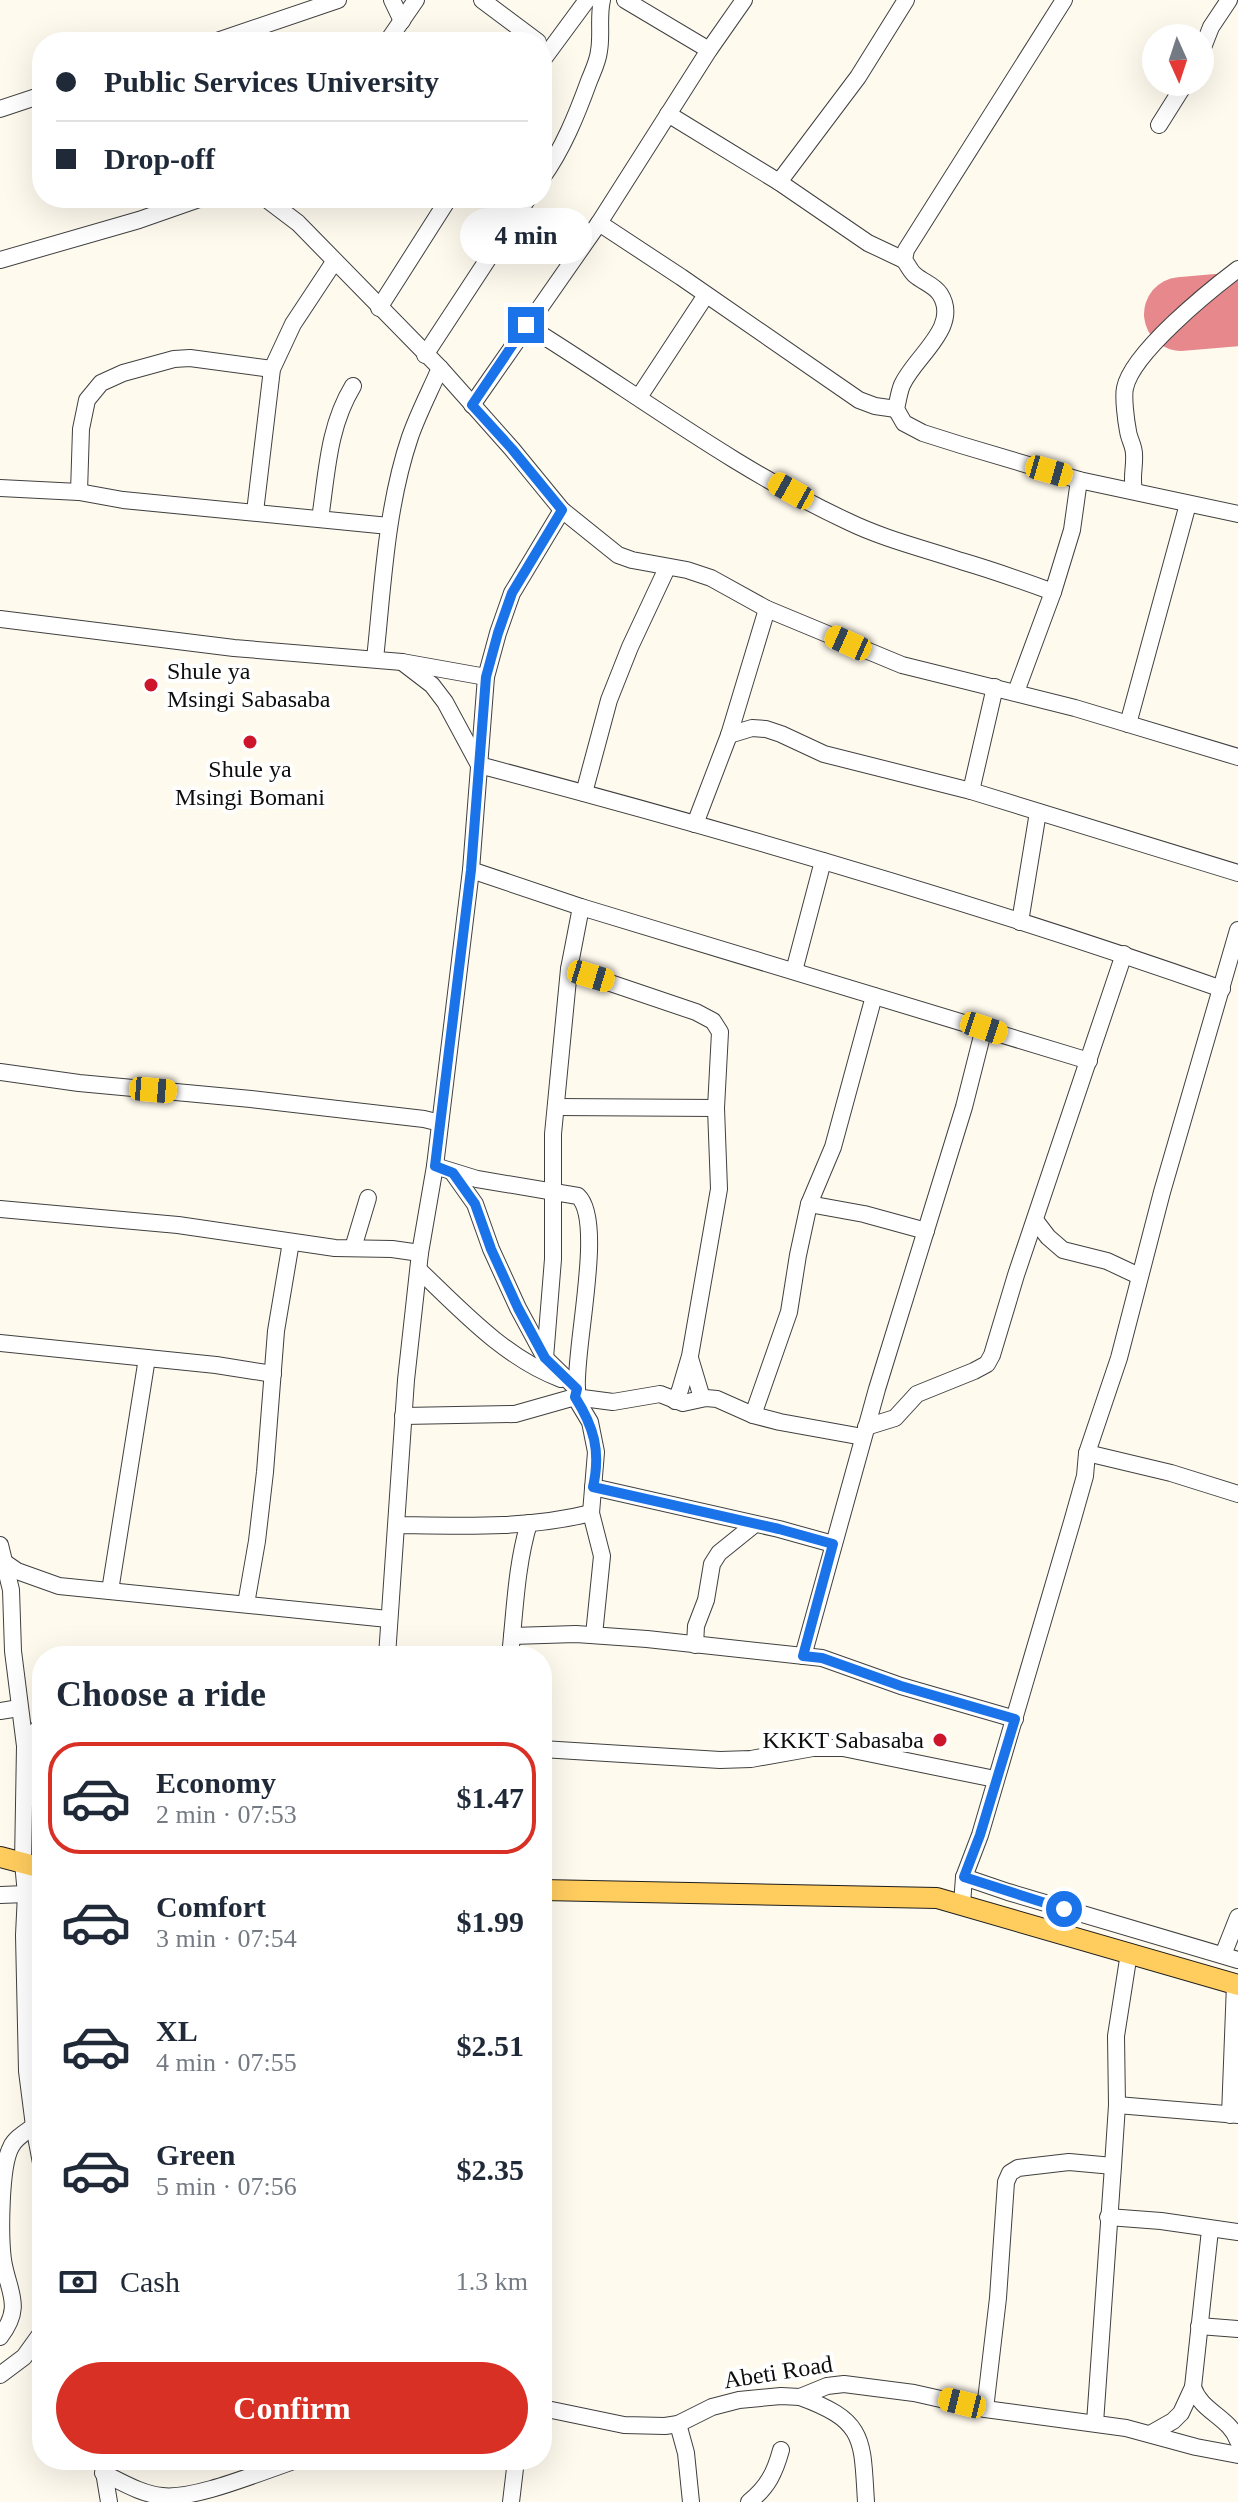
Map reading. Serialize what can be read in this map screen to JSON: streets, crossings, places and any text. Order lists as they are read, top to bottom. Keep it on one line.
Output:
{"streets":{"street":["Abeti Road"]},"places":["Shule ya Msingi Sabasaba","Shule ya Msingi Bomani","KKKT Sabasaba"],"north":"bottom","page":{"banner":["Public Services University","Drop-off"],"bubble":"4 min","heading":"Choose a ride","list":[{"name":"Economy","note":"2 min · 07:53","value":"$1.47"},{"name":"Comfort","note":"3 min · 07:54","value":"$1.99"},{"name":"XL","note":"4 min · 07:55","value":"$2.51"},{"name":"Green","note":"5 min · 07:56","value":"$2.35"}],"pay":["Cash","1.3 km"],"buttons":"Confirm"}}
